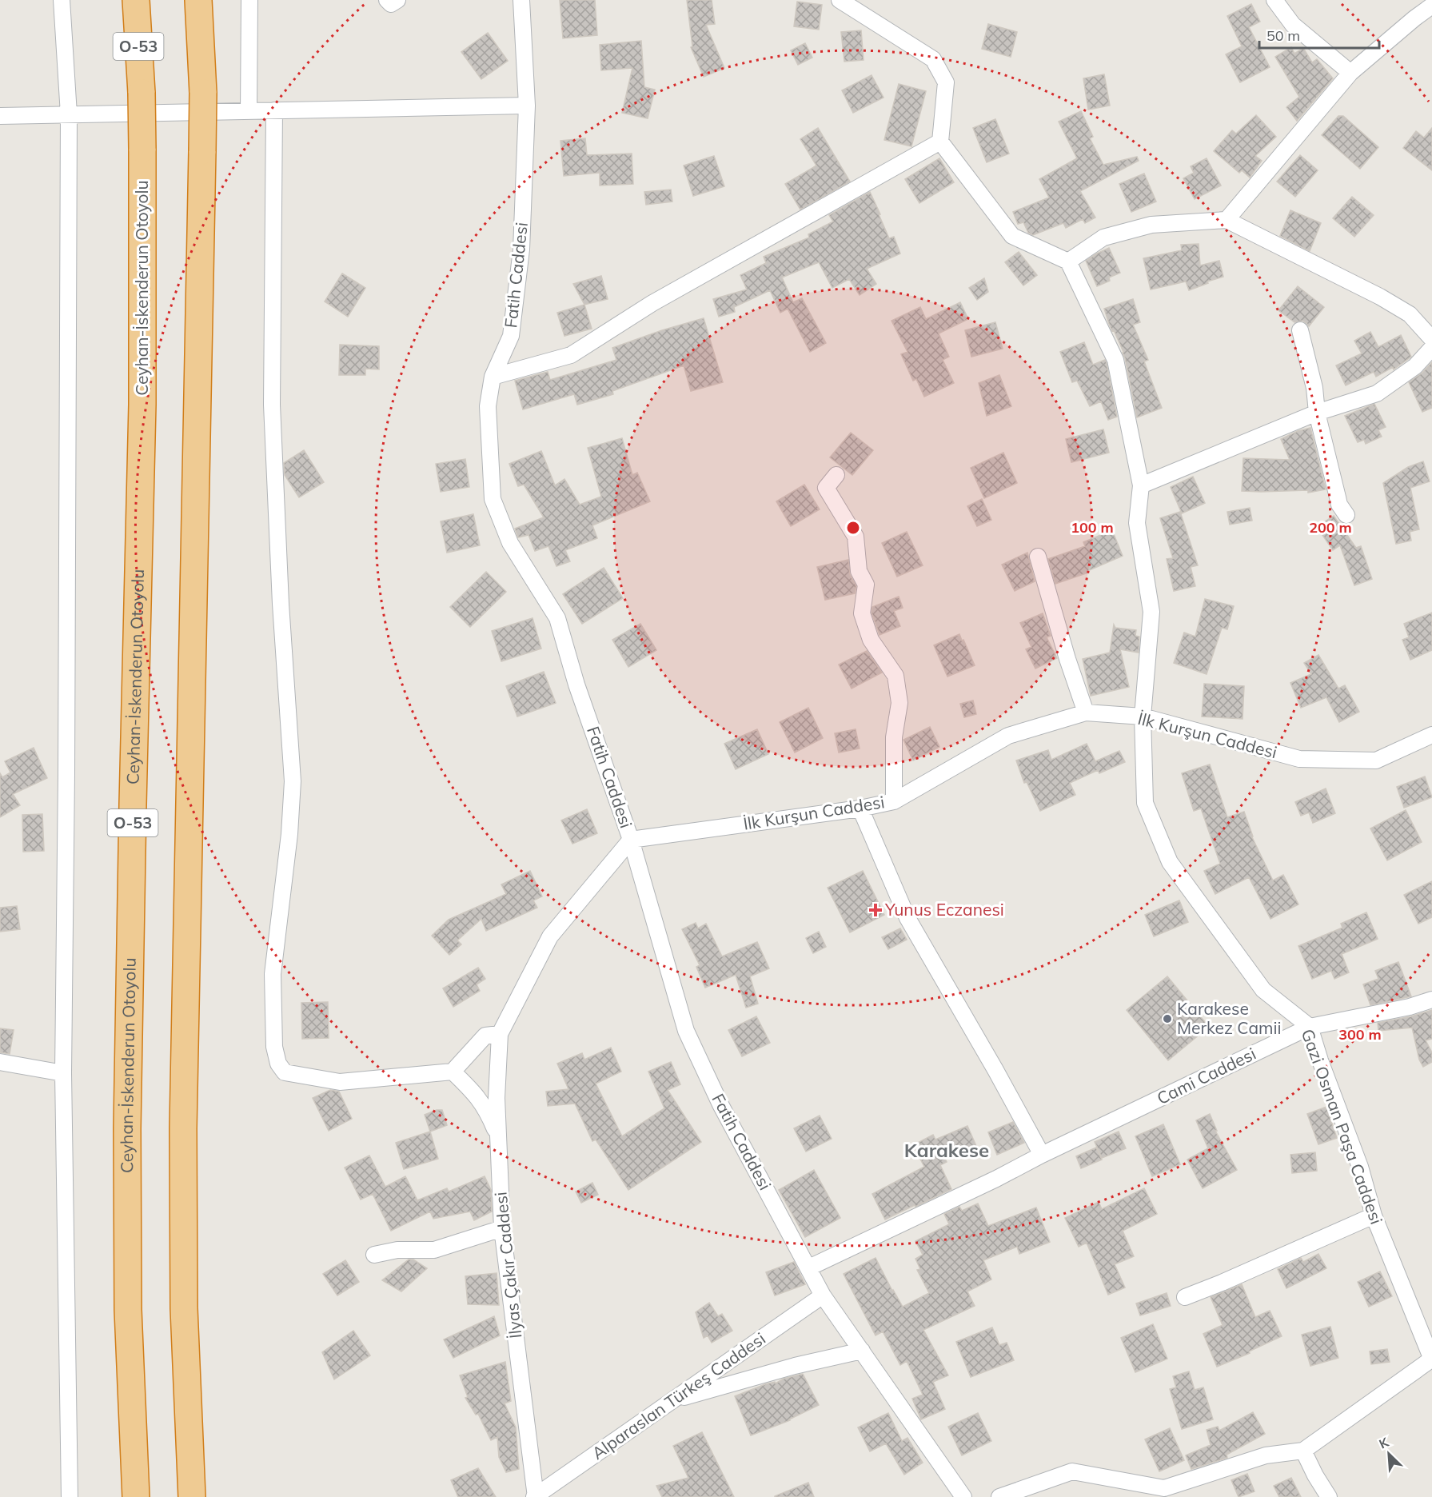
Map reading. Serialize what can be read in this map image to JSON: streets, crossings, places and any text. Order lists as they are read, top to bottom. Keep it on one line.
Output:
{"streets":{"highway":["O-53","Ceyhan-İskenderun Otoyolu"],"street":["Fatih Caddesi","İlk Kurşun Caddesi","Cami Caddesi","Gazi Osman Paşa Caddesi","İlyas Çakır Caddesi","Alparaslan Türkeş Caddesi"]},"crossings":[["Fatih Caddesi","İlk Kurşun Caddesi"],["Fatih Caddesi","Cami Caddesi"],["Fatih Caddesi","Alparaslan Türkeş Caddesi"],["İlk Kurşun Caddesi","Gazi Osman Paşa Caddesi"],["Cami Caddesi","Gazi Osman Paşa Caddesi"],["İlyas Çakır Caddesi","Alparaslan Türkeş Caddesi"]],"districts":["Karakese"],"places":{"health":["Yunus Eczanesi"],"other":["Karakese Merkez Camii"]},"scale_bar":"50 m","north":"top left","rings":["100 m","200 m","300 m"]}
